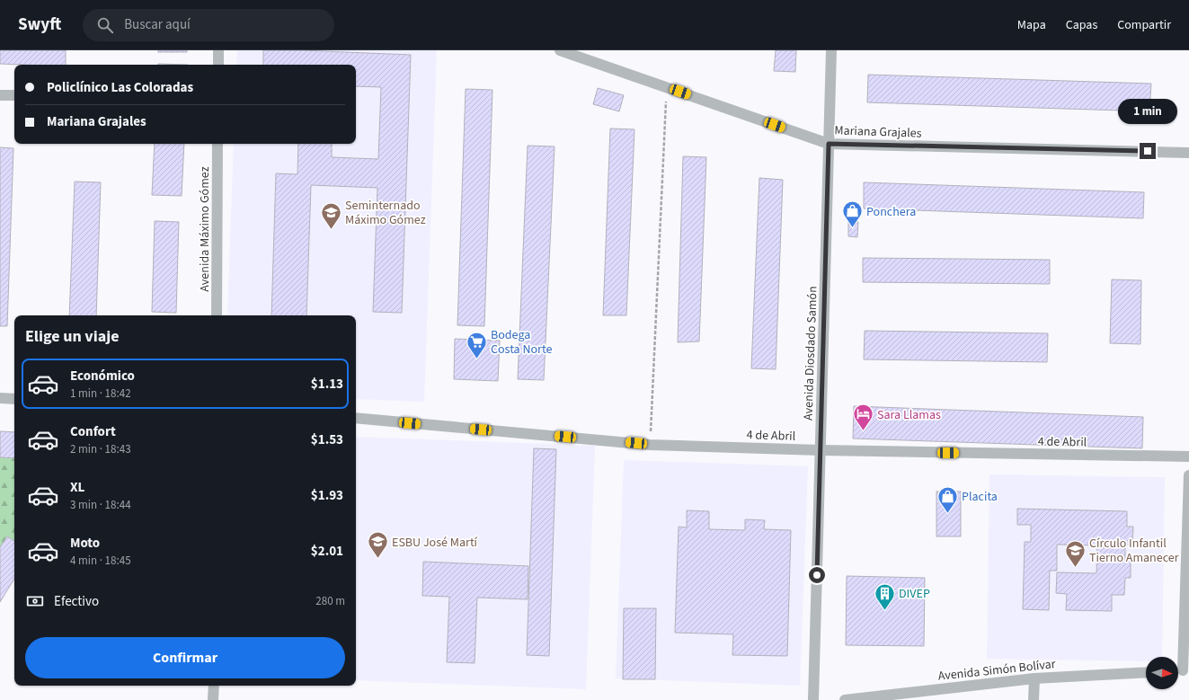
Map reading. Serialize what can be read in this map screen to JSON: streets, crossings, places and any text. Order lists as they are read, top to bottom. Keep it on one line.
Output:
{"streets":{"street":["Mariana Grajales","Avenida Máximo Gómez","Avenida Diosdado Samón","4 de Abril","Avenida Simón Bolívar"]},"crossings":[["Mariana Grajales","Avenida Diosdado Samón"],["Avenida Diosdado Samón","4 de Abril"]],"places":{"shop":["Ponchera","Placita"],"school or university":["Seminternado Máximo Gómez","ESBU José Martí","Círculo Infantil Tierno Amanecer"],"supermarket":["Bodega Costa Norte"],"hotel":["Sara Llamas"],"building":["DIVEP"]},"north":"right","page":{"header":"Swyft","search":"Buscar aquí","nav":["Mapa","Capas","Compartir"],"banner":["Policlínico Las Coloradas","Mariana Grajales"],"bubble":"1 min","heading":"Elige un viaje","list":[{"name":"Económico","note":"1 min · 18:42","value":"$1.13"},{"name":"Confort","note":"2 min · 18:43","value":"$1.53"},{"name":"XL","note":"3 min · 18:44","value":"$1.93"},{"name":"Moto","note":"4 min · 18:45","value":"$2.01"}],"pay":["Efectivo","280 m"],"buttons":"Confirmar"}}
